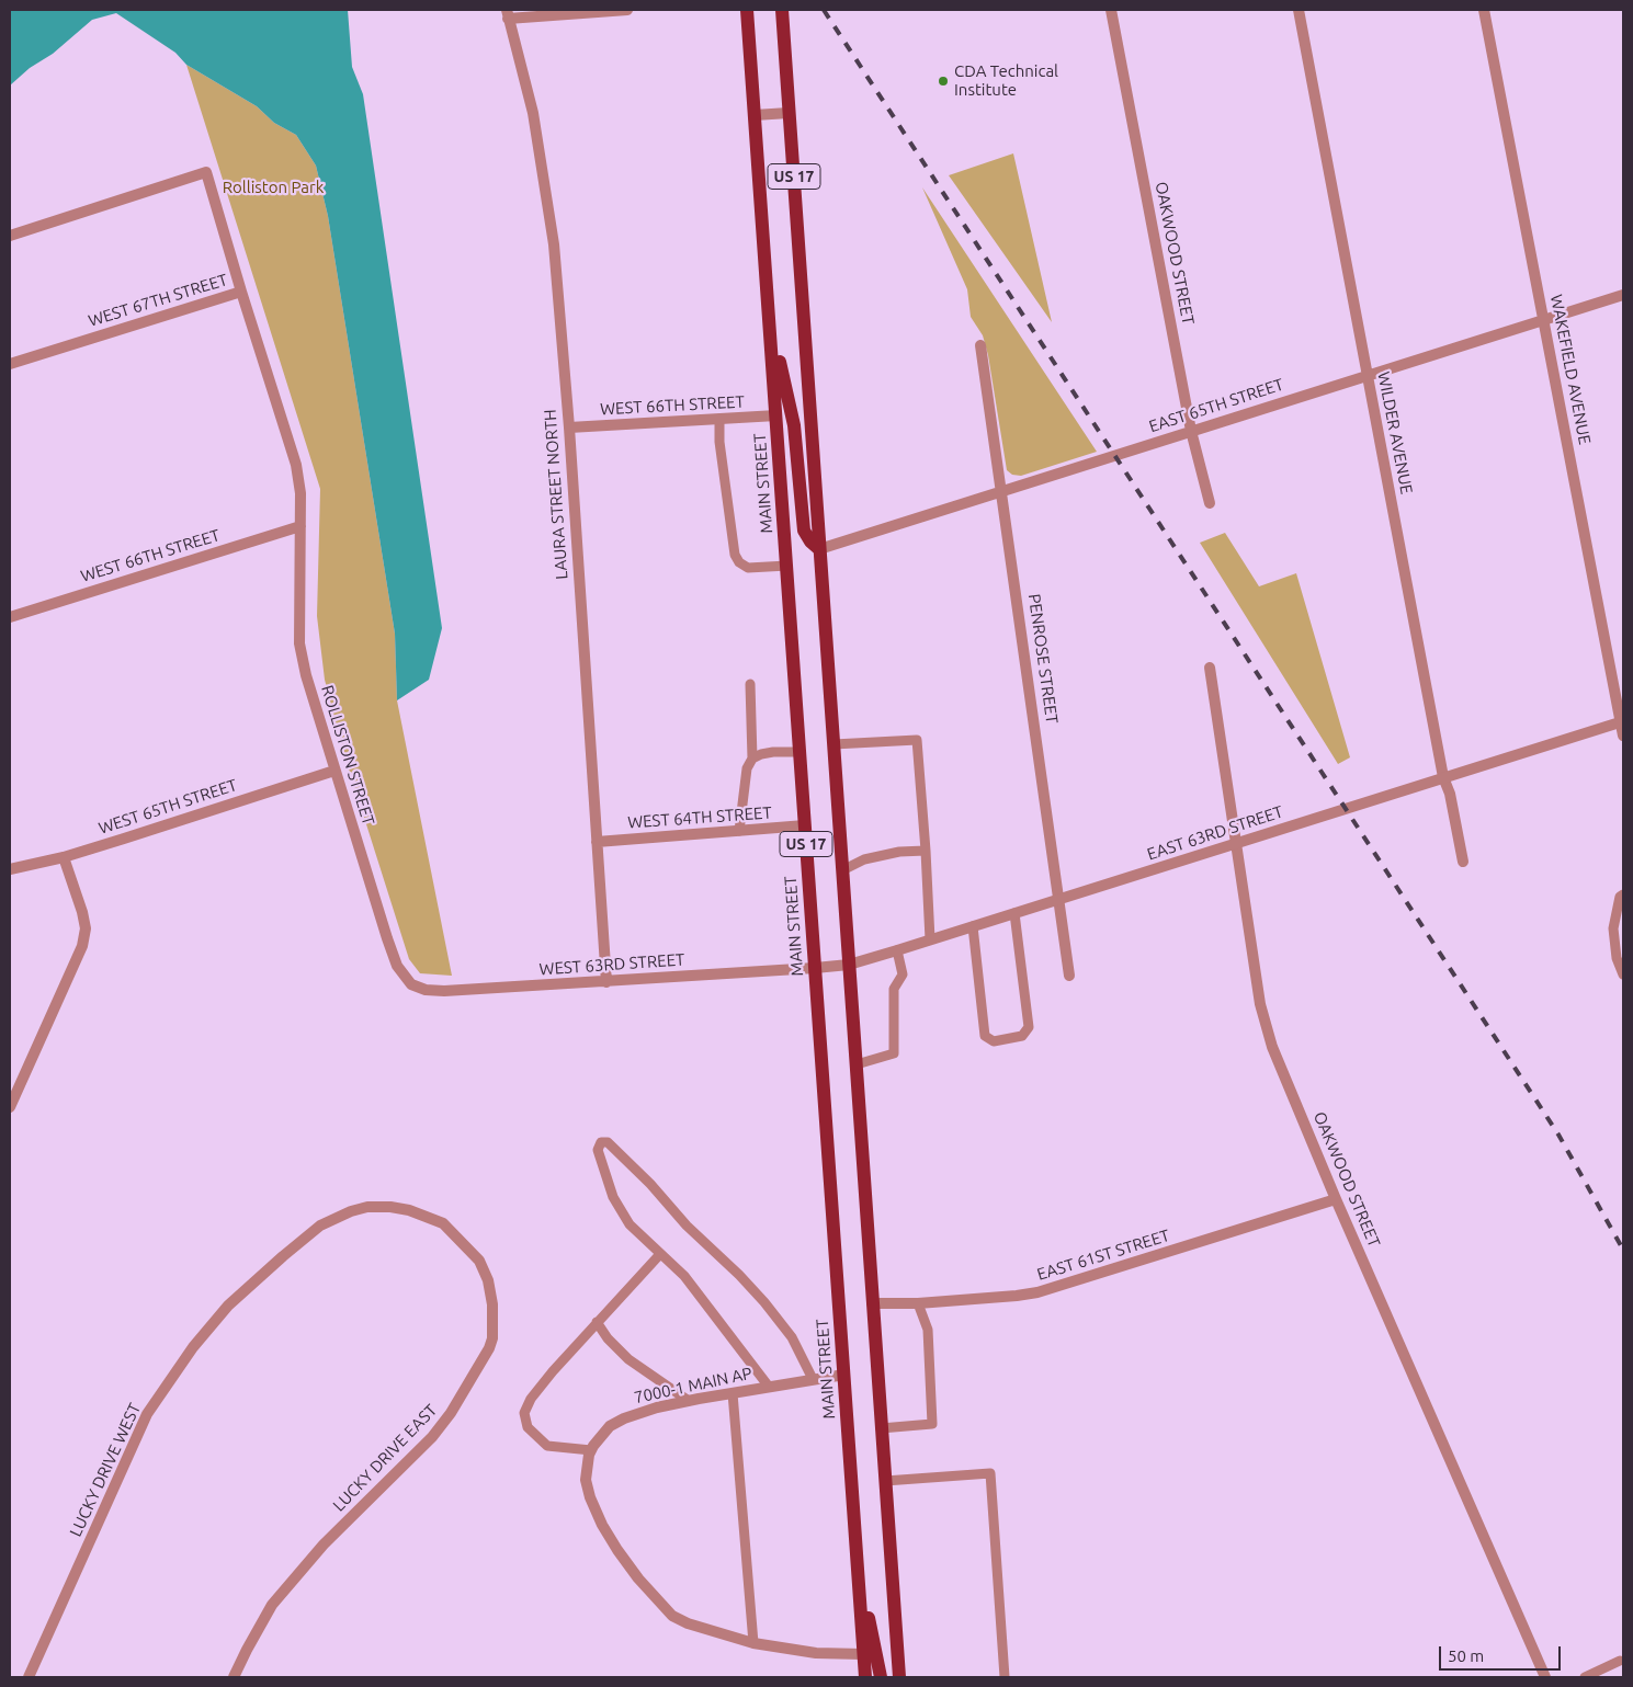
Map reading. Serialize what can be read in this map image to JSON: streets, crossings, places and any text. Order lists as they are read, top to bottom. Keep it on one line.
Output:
{"streets":{"main road":["US 17","MAIN STREET"],"street":["OAKWOOD STREET","WEST 67TH STREET","WAKEFIELD AVENUE","WEST 66TH STREET","EAST 65TH STREET","WILDER AVENUE","LAURA STREET NORTH","PENROSE STREET","ROLLISTON STREET","WEST 65TH STREET","WEST 64TH STREET","EAST 63RD STREET","WEST 63RD STREET","EAST 61ST STREET","7000-1 MAIN AP","LUCKY DRIVE EAST","LUCKY DRIVE WEST"]},"crossings":[["US 17","EAST 65TH STREET"],["US 17","EAST 63RD STREET"],["US 17","EAST 61ST STREET"],["OAKWOOD STREET","EAST 65TH STREET"],["OAKWOOD STREET","EAST 63RD STREET"],["OAKWOOD STREET","EAST 61ST STREET"],["WEST 67TH STREET","WEST 66TH STREET"],["WEST 67TH STREET","ROLLISTON STREET"],["WAKEFIELD AVENUE","EAST 65TH STREET"],["WAKEFIELD AVENUE","EAST 63RD STREET"],["WEST 66TH STREET","MAIN STREET"],["WEST 66TH STREET","LAURA STREET NORTH"],["WEST 66TH STREET","ROLLISTON STREET"],["EAST 65TH STREET","WILDER AVENUE"],["EAST 65TH STREET","PENROSE STREET"],["WILDER AVENUE","EAST 63RD STREET"],["MAIN STREET","WEST 64TH STREET"],["MAIN STREET","EAST 63RD STREET"],["MAIN STREET","WEST 63RD STREET"],["MAIN STREET","7000-1 MAIN AP"],["LAURA STREET NORTH","WEST 64TH STREET"],["LAURA STREET NORTH","WEST 63RD STREET"],["PENROSE STREET","EAST 63RD STREET"],["ROLLISTON STREET","WEST 65TH STREET"],["ROLLISTON STREET","WEST 63RD STREET"],["EAST 63RD STREET","WEST 63RD STREET"],["LUCKY DRIVE EAST","LUCKY DRIVE WEST"]],"parks":["Rolliston Park"],"places":["CDA Technical Institute"],"scale_bar":"50 m"}
